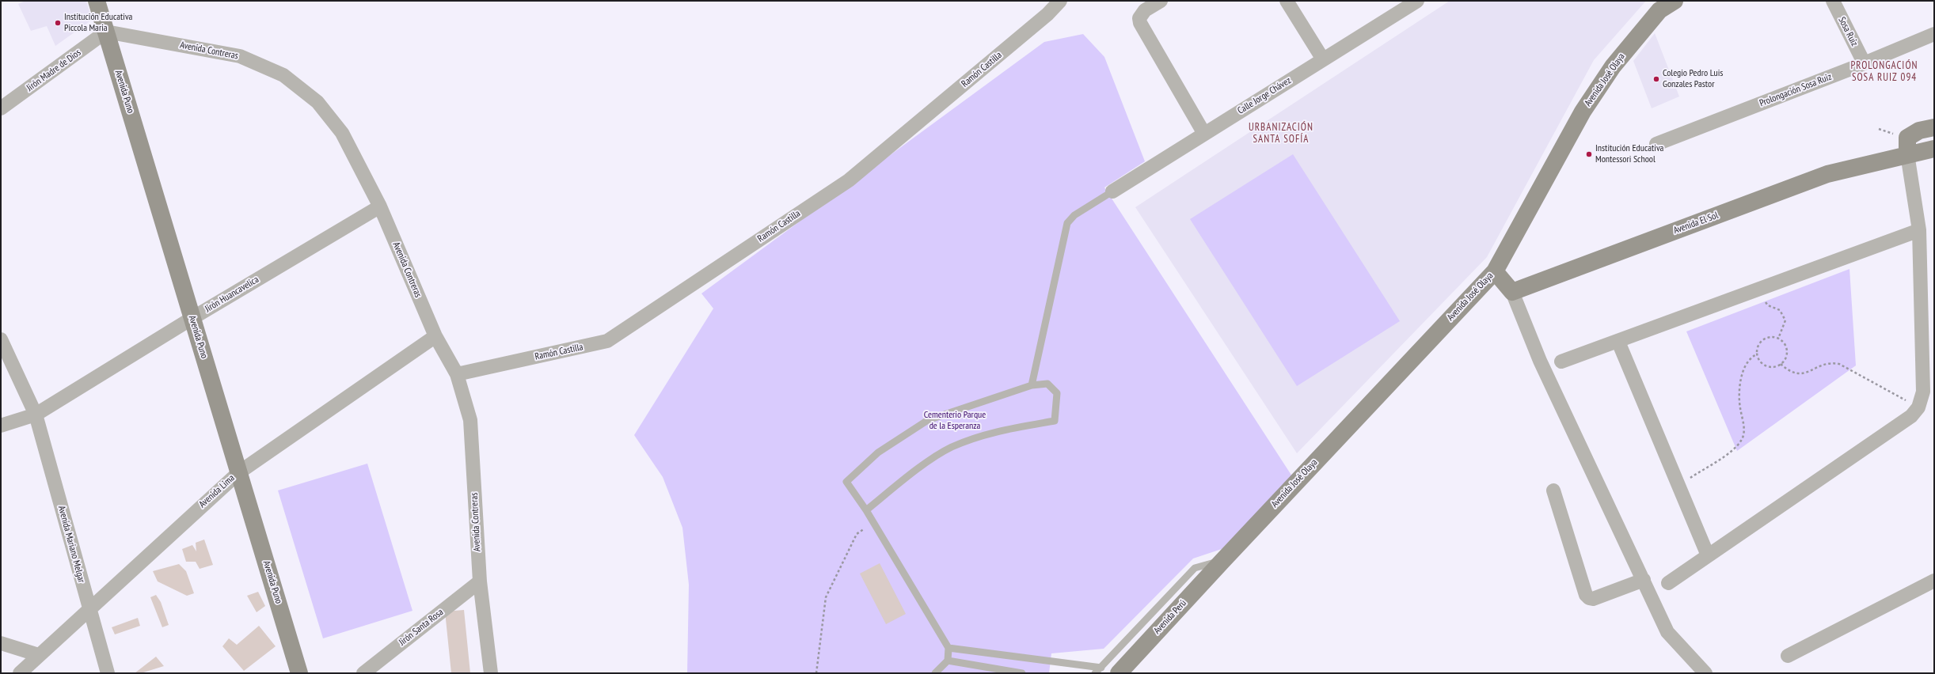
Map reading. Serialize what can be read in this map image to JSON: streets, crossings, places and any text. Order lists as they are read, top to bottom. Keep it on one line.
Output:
{"streets":{"street":["Sosa Ruiz","Avenida Contreras","Ramón Castilla","Jirón Madre de Dios","Avenida José Olaya","Prolongación Sosa Ruiz","Avenida Puno","Calle Jorge Chávez","Avenida El Sol","Jirón Huancavelica","Avenida Lima","Avenida Mariano Melgar","Avenida Perú","Jirón Santa Rosa"]},"crossings":[["Sosa Ruiz","Prolongación Sosa Ruiz"],["Avenida Contreras","Ramón Castilla"],["Avenida Contreras","Jirón Madre de Dios"],["Avenida Contreras","Avenida Puno"],["Avenida Contreras","Jirón Huancavelica"],["Avenida Contreras","Avenida Lima"],["Avenida Contreras","Jirón Santa Rosa"],["Jirón Madre de Dios","Avenida Puno"],["Avenida José Olaya","Avenida Perú"],["Avenida Puno","Jirón Huancavelica"],["Avenida Puno","Avenida Lima"],["Jirón Huancavelica","Avenida Mariano Melgar"],["Avenida Lima","Avenida Mariano Melgar"]],"districts":["PROLONGACIÓN SOSA RUIZ 094","URBANIZACIÓN SANTA SOFÍA"],"parks":["Cementerio Parque de la Esperanza"],"places":["Institución Educativa Piccola Maria","Colegio Pedro Luis Gonzales Pastor","Institución Educativa Montessori School"]}
